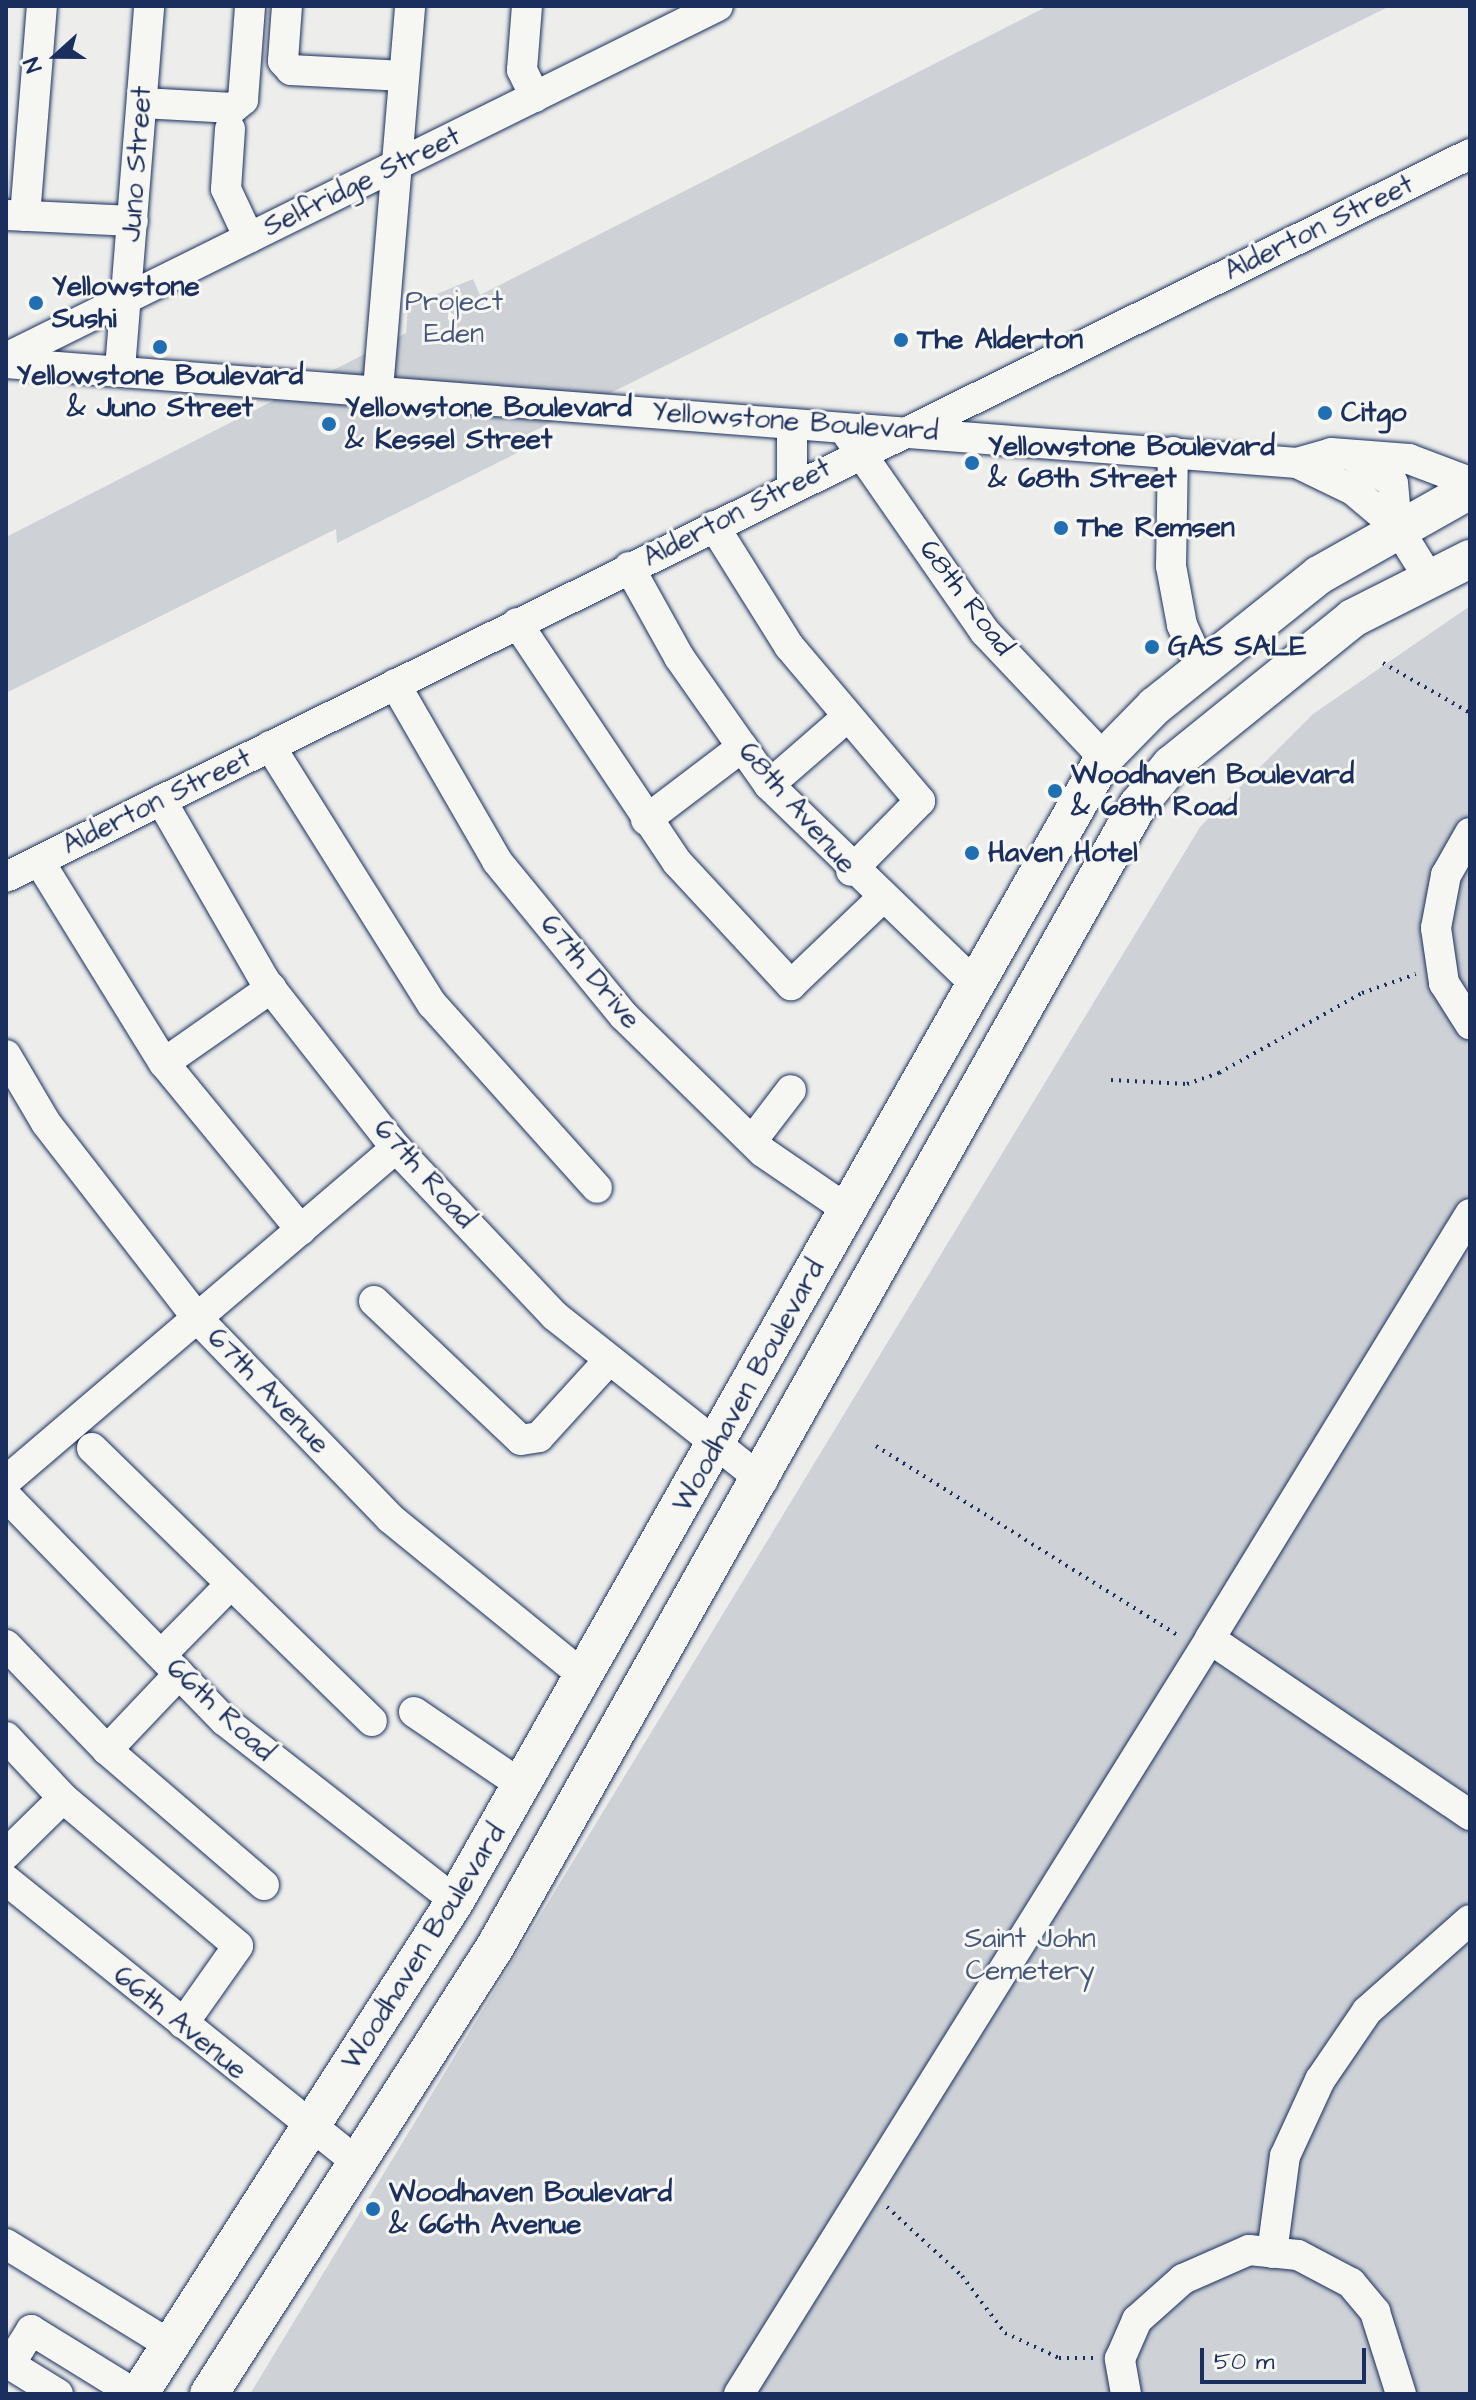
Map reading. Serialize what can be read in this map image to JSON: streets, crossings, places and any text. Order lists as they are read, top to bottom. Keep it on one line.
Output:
{"streets":{"main road":["Woodhaven Boulevard"],"street":["Juno Street","Selfridge Street","Alderton Street","Yellowstone Boulevard","68th Road","68th Avenue","67th Drive","67th Road","67th Avenue","66th Road","66th Avenue"]},"crossings":[["Juno Street","Selfridge Street"],["Juno Street","Yellowstone Boulevard"],["Selfridge Street","Yellowstone Boulevard"],["Alderton Street","Yellowstone Boulevard"],["Alderton Street","68th Road"],["Alderton Street","68th Avenue"],["Alderton Street","67th Drive"],["Alderton Street","67th Road"],["Yellowstone Boulevard","68th Road"],["Yellowstone Boulevard","Woodhaven Boulevard"],["68th Road","Woodhaven Boulevard"],["68th Avenue","Woodhaven Boulevard"],["67th Drive","Woodhaven Boulevard"],["67th Road","Woodhaven Boulevard"],["Woodhaven Boulevard","67th Avenue"],["Woodhaven Boulevard","66th Road"],["Woodhaven Boulevard","66th Avenue"]],"parks":["Project Eden","Saint John Cemetery"],"places":["Yellowstone Sushi","The Alderton","Yellowstone Boulevard & Juno Street","Citgo","Yellowstone Boulevard & Kessel Street","Yellowstone Boulevard & 68th Street","The Remsen","GAS SALE","Woodhaven Boulevard & 68th Road","Haven Hotel","Woodhaven Boulevard & 66th Avenue"],"scale_bar":"50 m","north":"left"}
